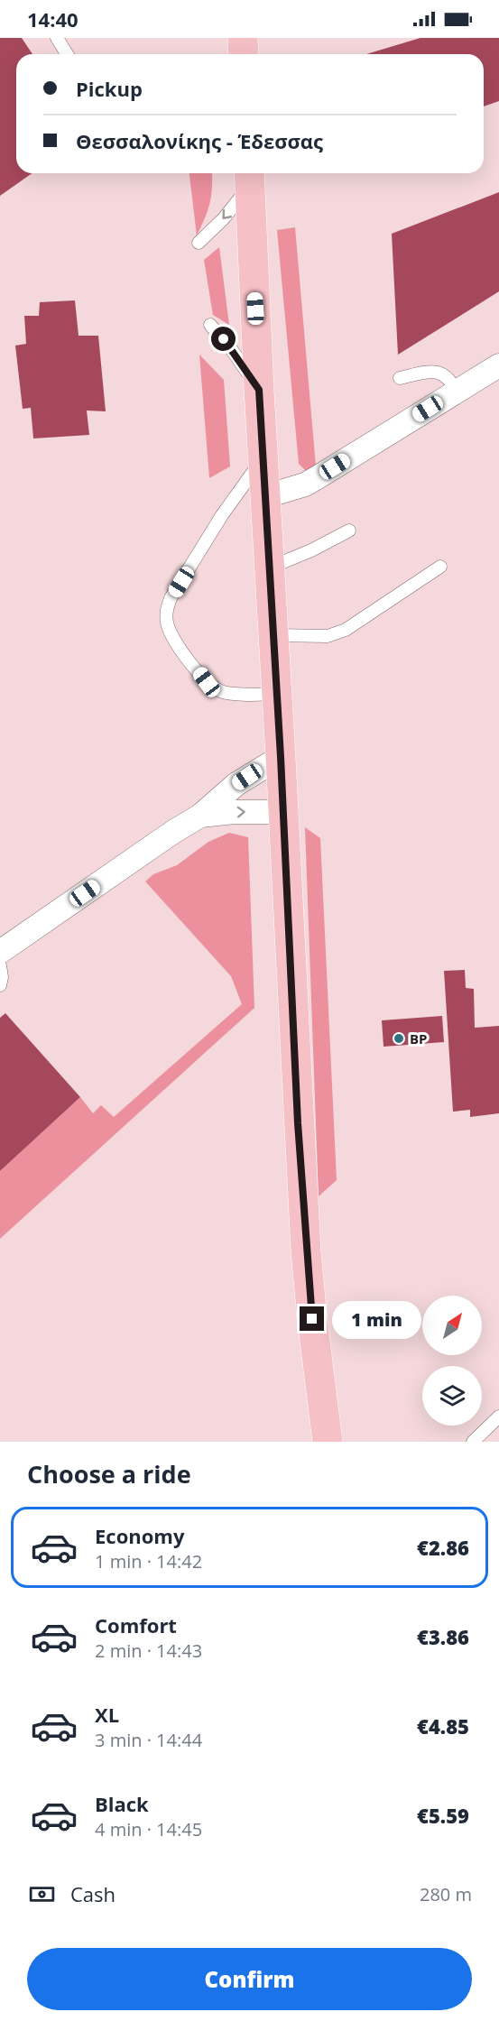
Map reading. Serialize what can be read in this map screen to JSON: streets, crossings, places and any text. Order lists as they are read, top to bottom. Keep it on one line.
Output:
{"places":["BP"],"north":"top right","page":{"status":"14:40","banner":["Pickup","Θεσσαλονίκης - Έδεσσας"],"bubble":"1 min","heading":"Choose a ride","list":[{"name":"Economy","note":"1 min · 14:42","value":"€2.86"},{"name":"Comfort","note":"2 min · 14:43","value":"€3.86"},{"name":"XL","note":"3 min · 14:44","value":"€4.85"},{"name":"Black","note":"4 min · 14:45","value":"€5.59"}],"pay":["Cash","280 m"],"buttons":"Confirm"}}
